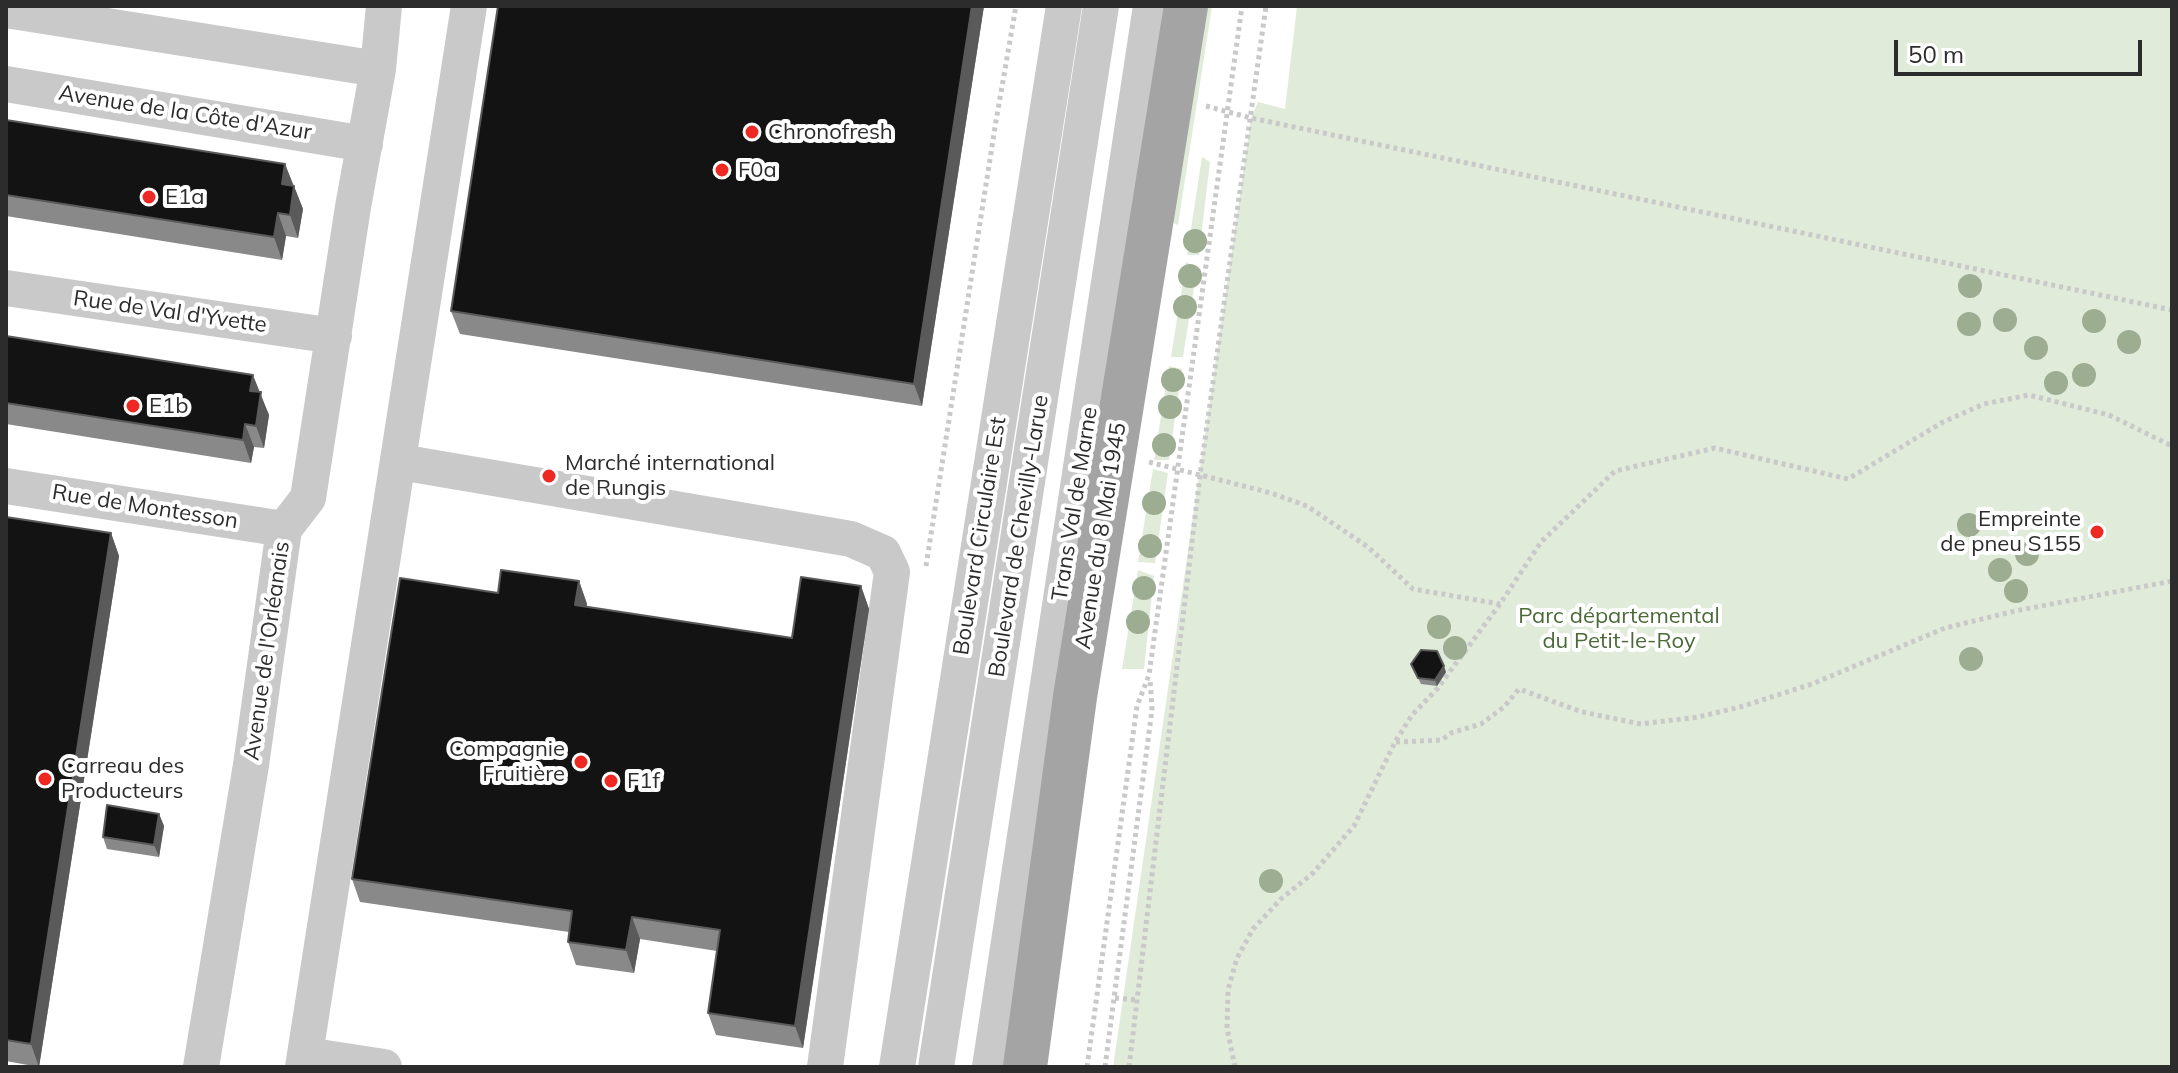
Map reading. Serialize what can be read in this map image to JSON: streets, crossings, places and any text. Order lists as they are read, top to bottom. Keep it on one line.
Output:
{"streets":{"main road":["Avenue du 8 Mai 1945"],"street":["Avenue de la Côte d'Azur","Rue de Val d'Yvette","Trans Val de Marne","Rue de Montesson","Boulevard Circulaire Est","Boulevard de Chevilly-Larue","Avenue de l'Orléanais"]},"crossings":[["Avenue de la Côte d'Azur","Avenue de l'Orléanais"],["Rue de Val d'Yvette","Avenue de l'Orléanais"],["Rue de Montesson","Avenue de l'Orléanais"]],"parks":["Parc départemental du Petit-le-Roy"],"places":["Chronofresh","F0a","E1a","E1b","Marché international de Rungis","Empreinte de pneu S155","Compagnie Fruitière","Carreau des Producteurs","F1f"],"scale_bar":"50 m"}
